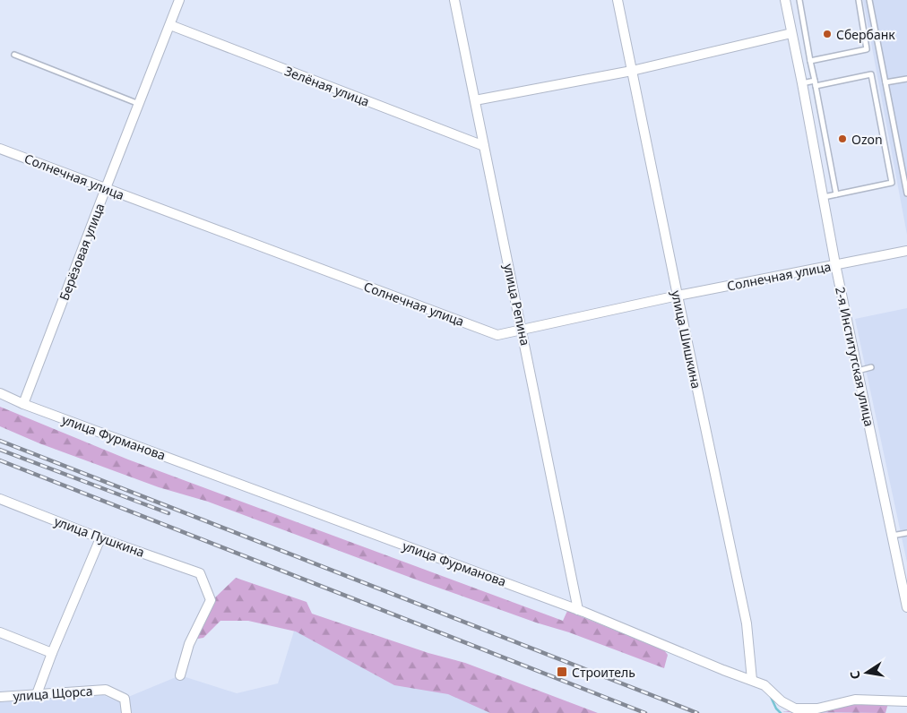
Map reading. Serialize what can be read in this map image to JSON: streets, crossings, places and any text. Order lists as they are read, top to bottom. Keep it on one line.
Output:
{"streets":{"street":["Зелёная улица","Солнечная улица","Берёзовая улица","улица Репина","улица Шишкина","2-я Институтская улица","улица Фурманова","улица Пушкина","улица Щорса"]},"crossings":[["Зелёная улица","Берёзовая улица"],["Зелёная улица","улица Репина"],["Солнечная улица","Берёзовая улица"],["Солнечная улица","улица Репина"],["Солнечная улица","улица Шишкина"],["Солнечная улица","2-я Институтская улица"],["Берёзовая улица","улица Фурманова"],["улица Репина","улица Фурманова"],["улица Шишкина","улица Фурманова"]],"places":{"other":["Сбербанк","Ozon"],"transit":["Строитель"]},"north":"left"}
